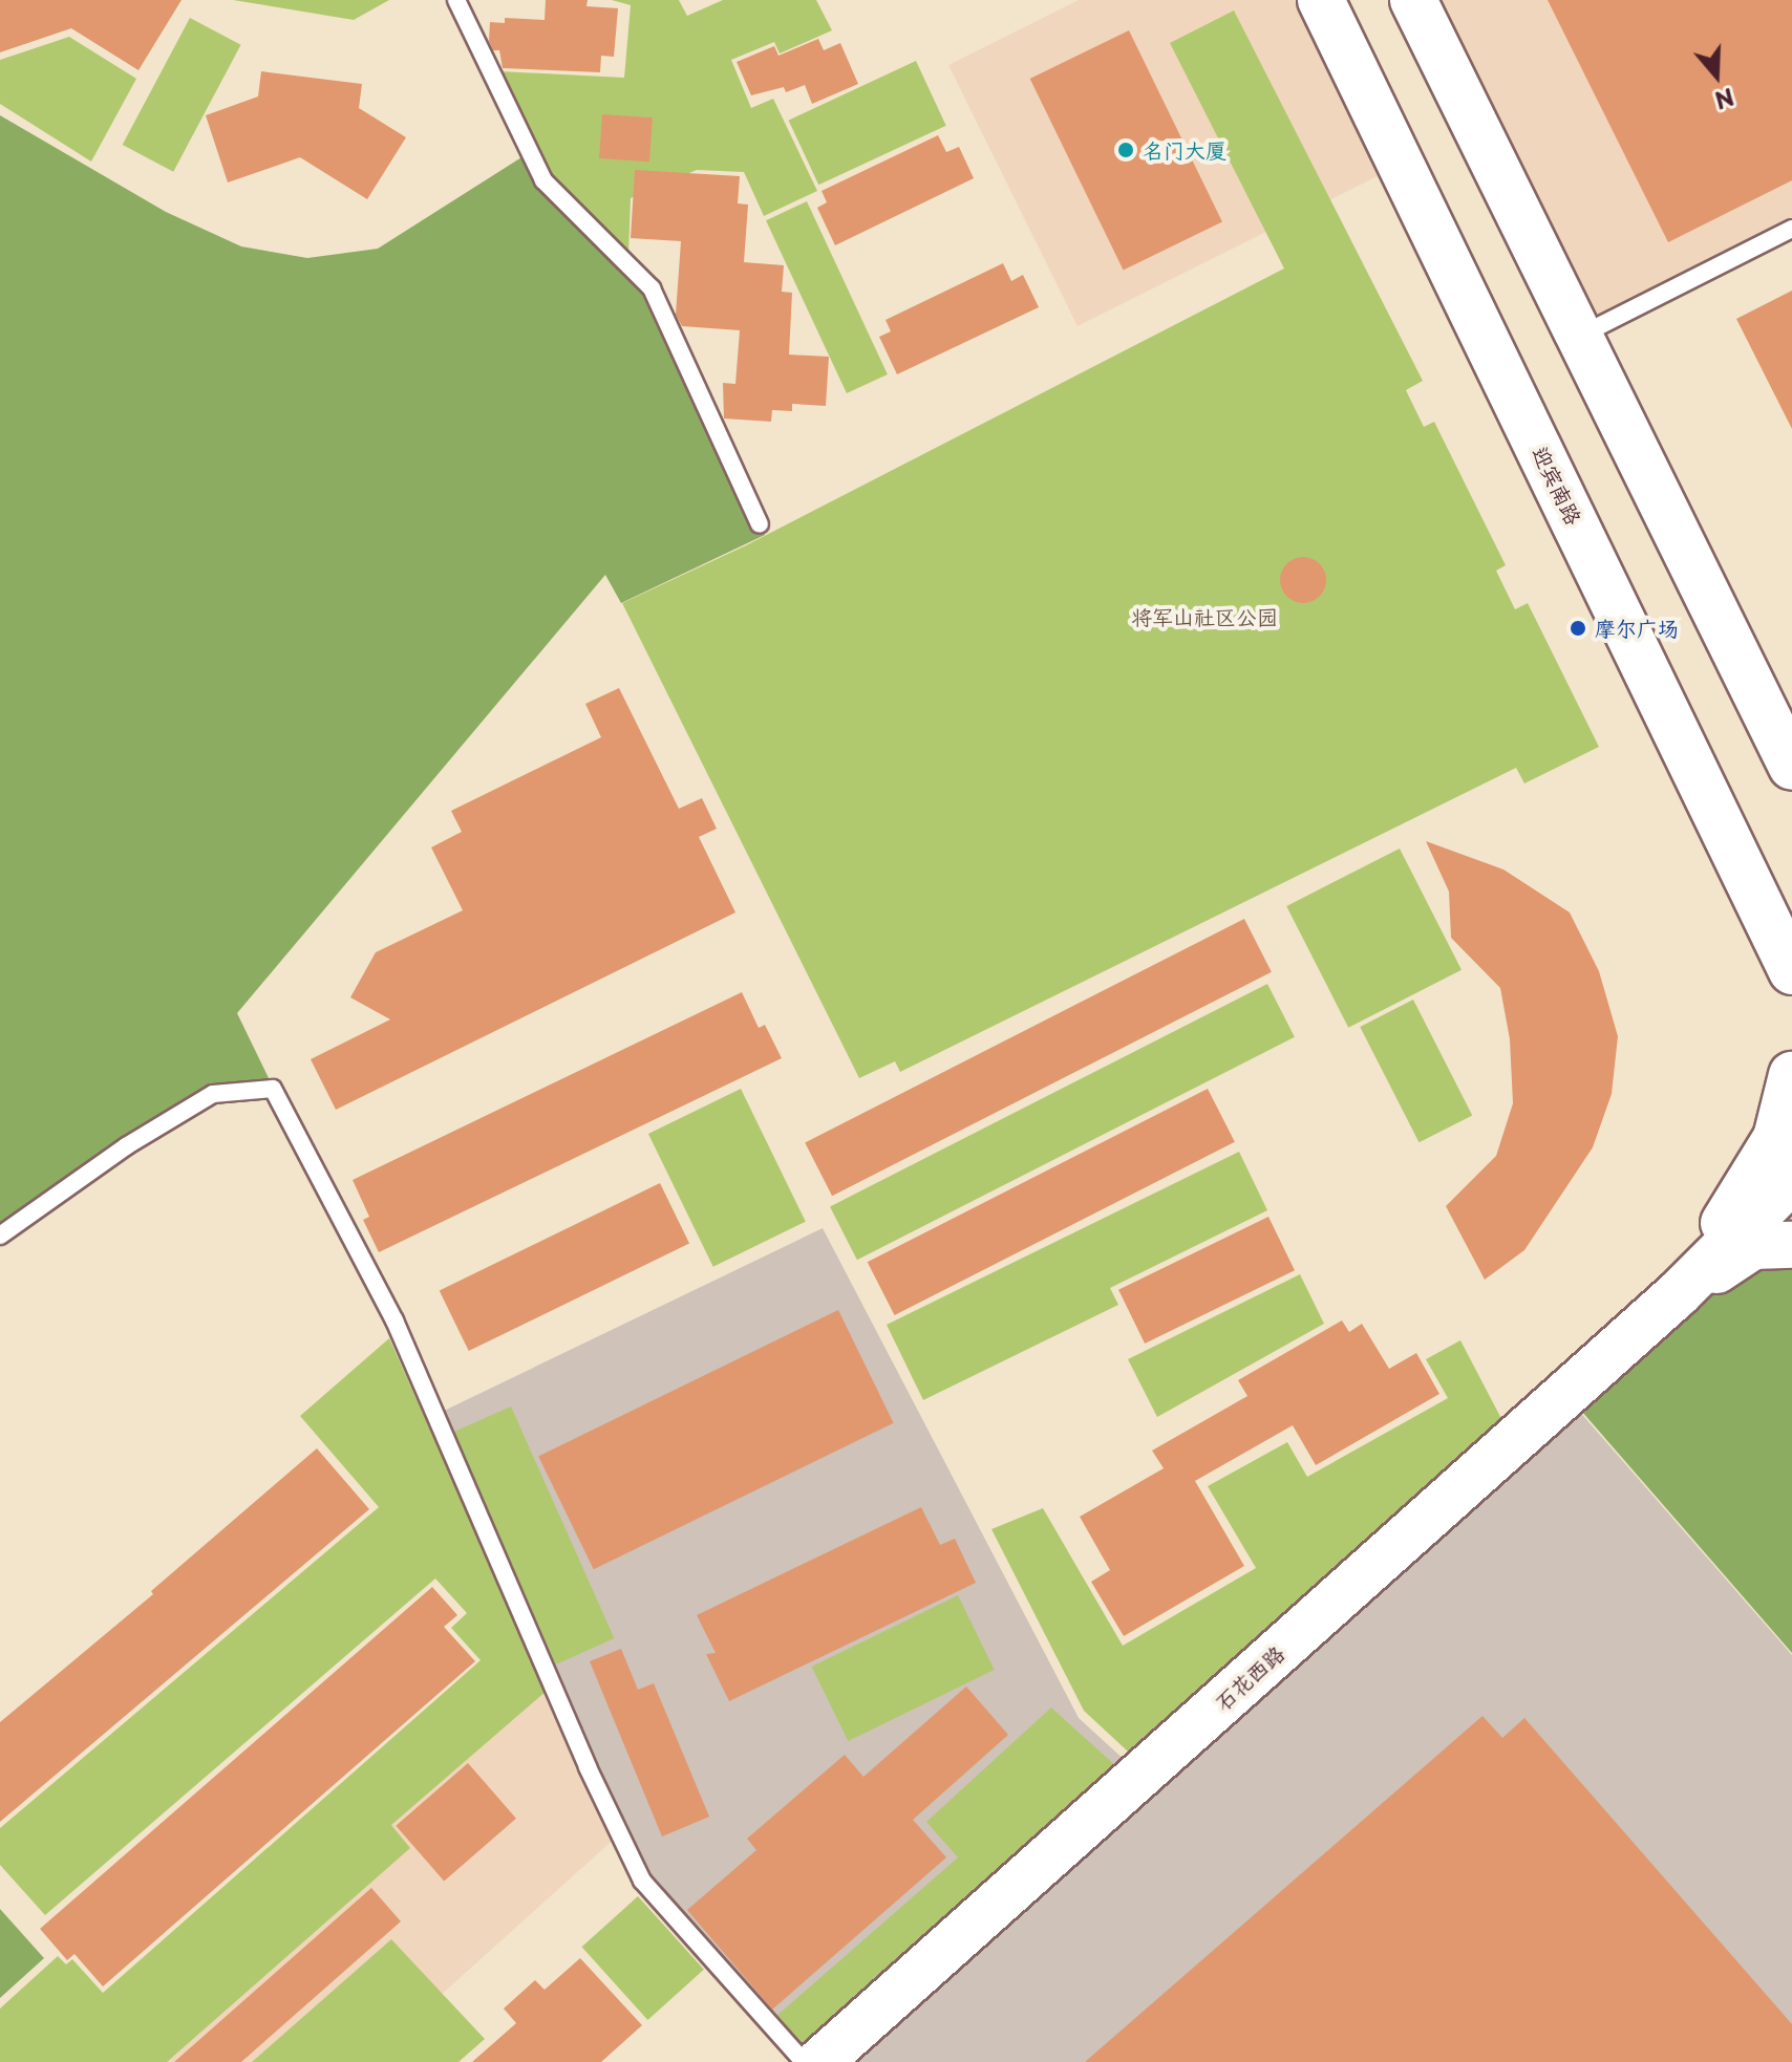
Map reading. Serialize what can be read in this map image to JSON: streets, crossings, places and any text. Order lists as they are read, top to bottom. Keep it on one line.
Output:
{"streets":{"main road":["迎宾南路","石花西路"]},"parks":["将军山社区公园"],"places":["名门大厦","摩尔广场"],"north":"bottom"}
